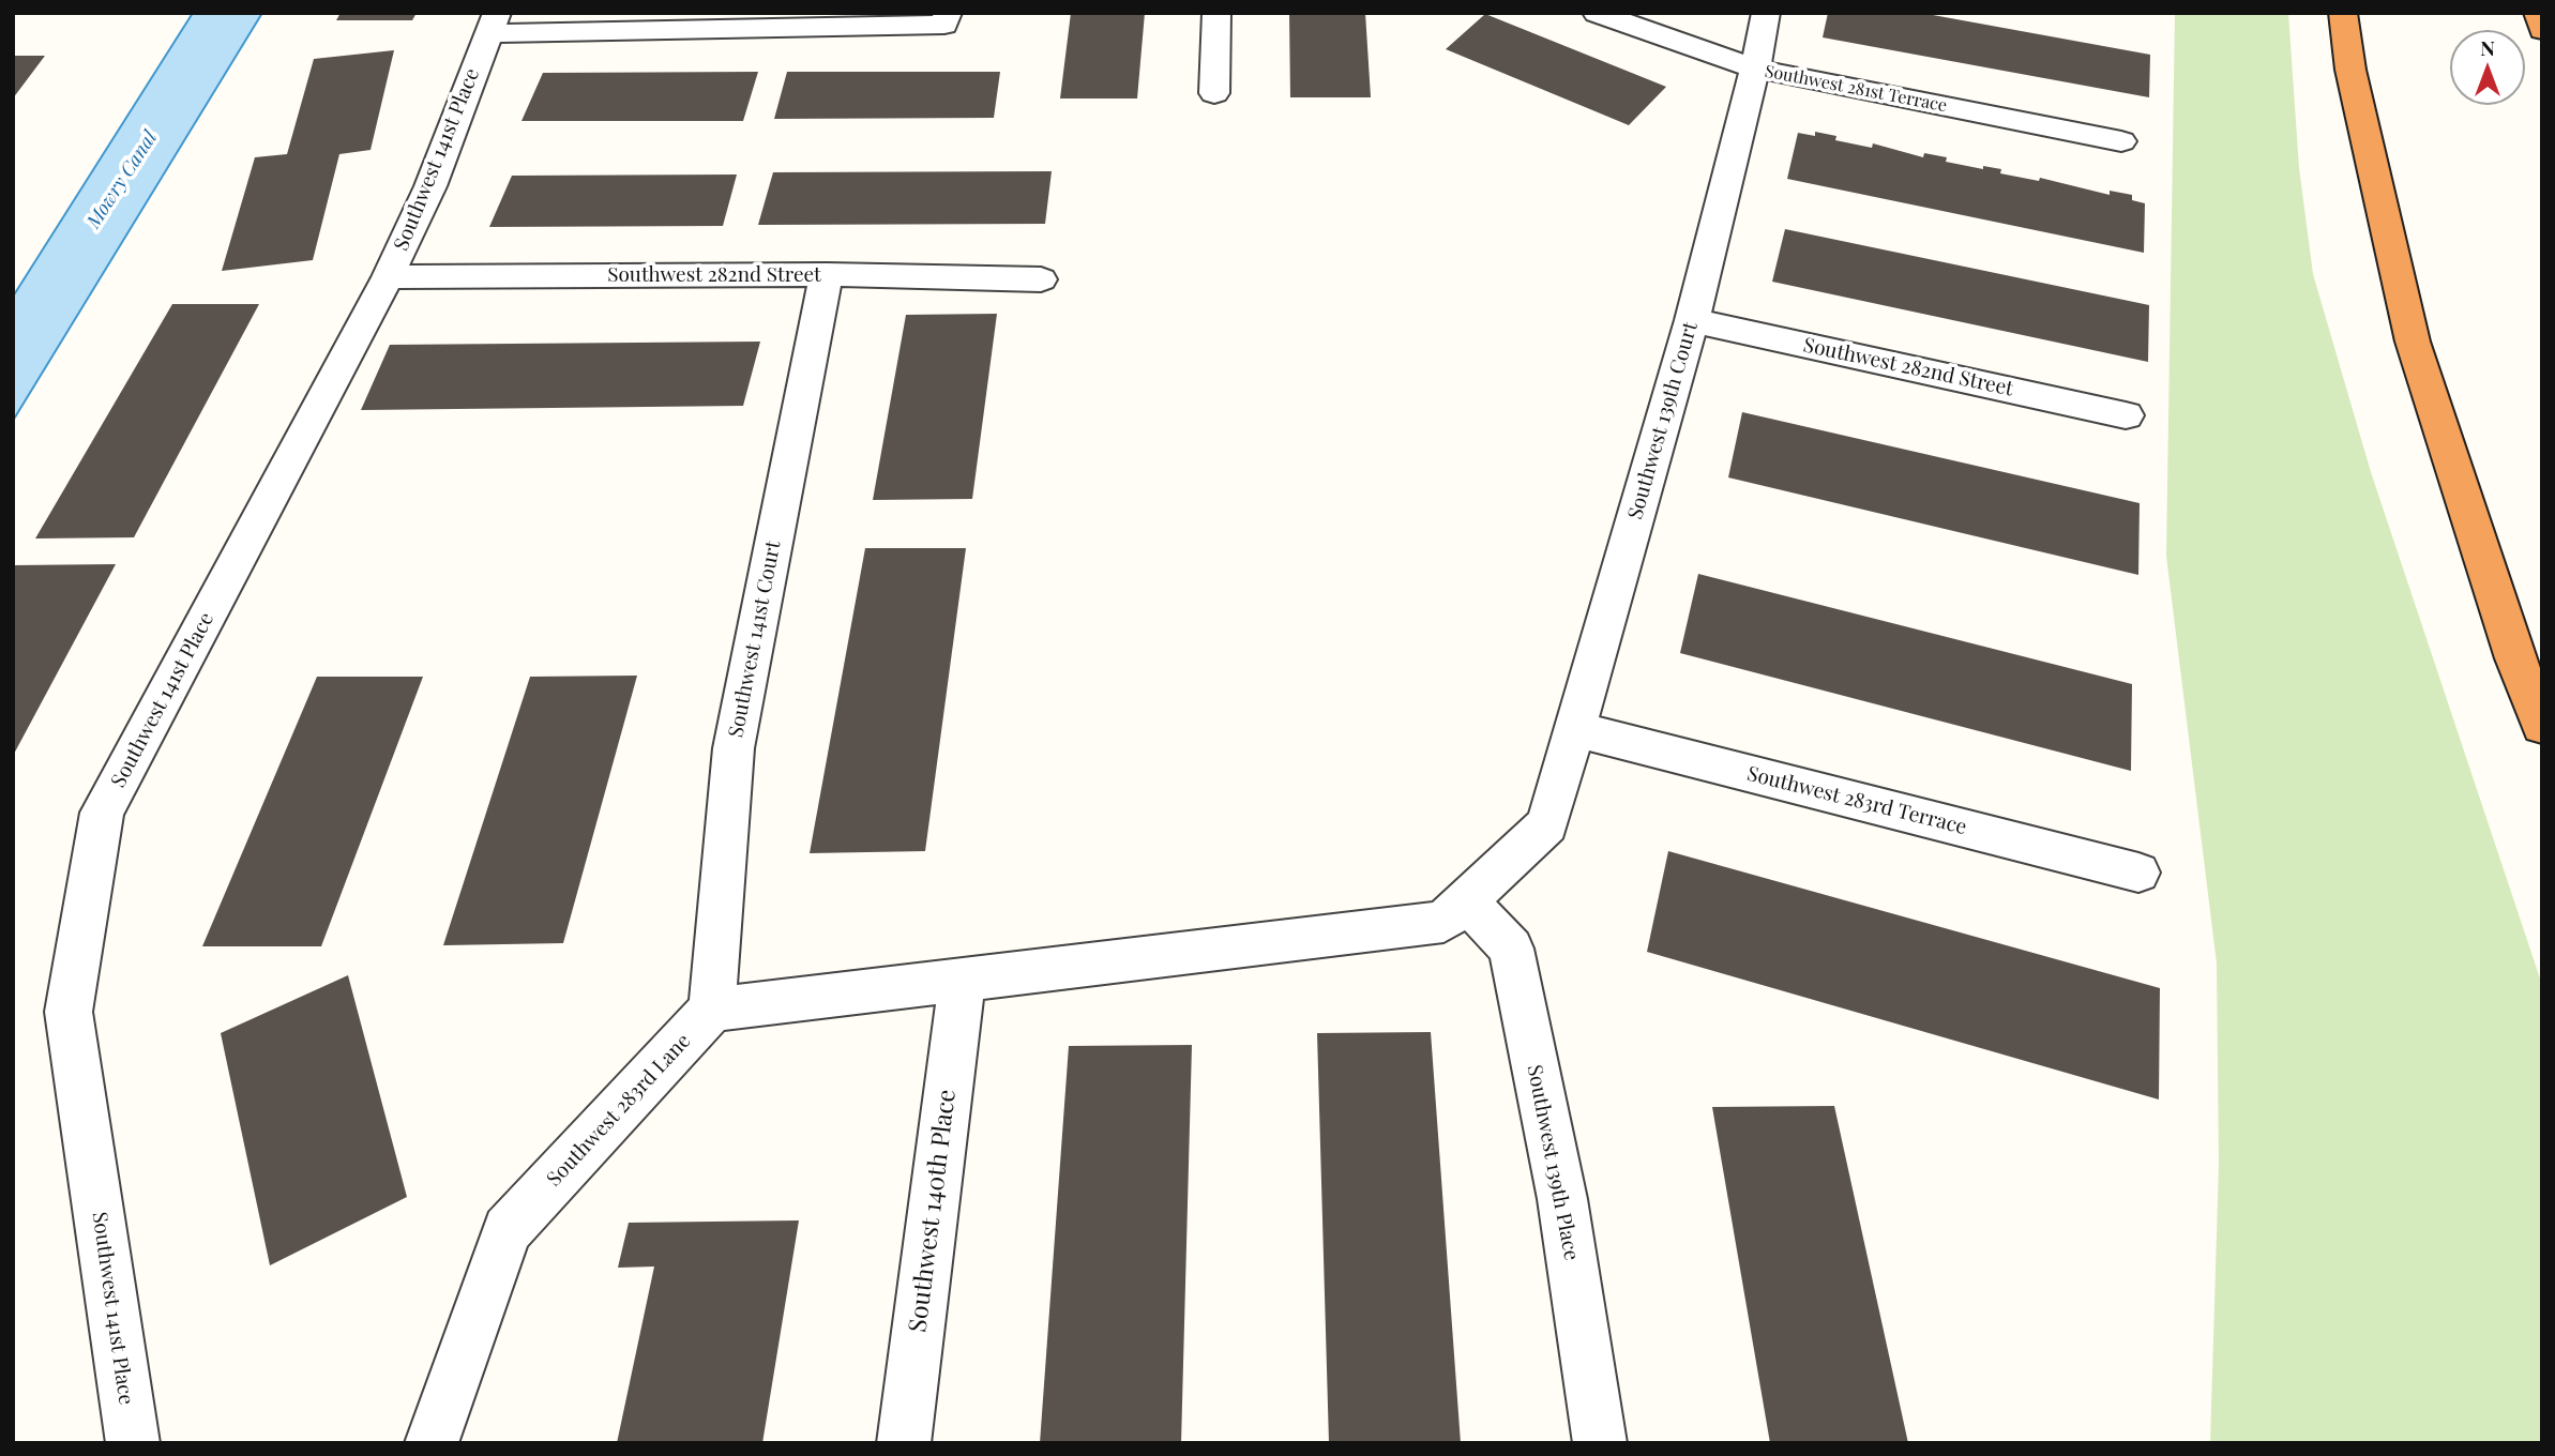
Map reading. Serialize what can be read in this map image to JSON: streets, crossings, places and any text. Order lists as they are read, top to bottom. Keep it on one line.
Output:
{"streets":{"street":["Southwest 281st Terrace","Southwest 141st Place","Southwest 282nd Street","Southwest 139th Court","Southwest 141st Court","Southwest 283rd Terrace","Southwest 283rd Lane","Southwest 139th Place","Southwest 140th Place"]},"crossings":[["Southwest 281st Terrace","Southwest 139th Court"],["Southwest 141st Place","Southwest 282nd Street"],["Southwest 282nd Street","Southwest 139th Court"],["Southwest 282nd Street","Southwest 141st Court"],["Southwest 139th Court","Southwest 283rd Terrace"],["Southwest 139th Court","Southwest 139th Place"],["Southwest 141st Court","Southwest 283rd Lane"]],"water":["Mowry Canal"],"north":"top"}
